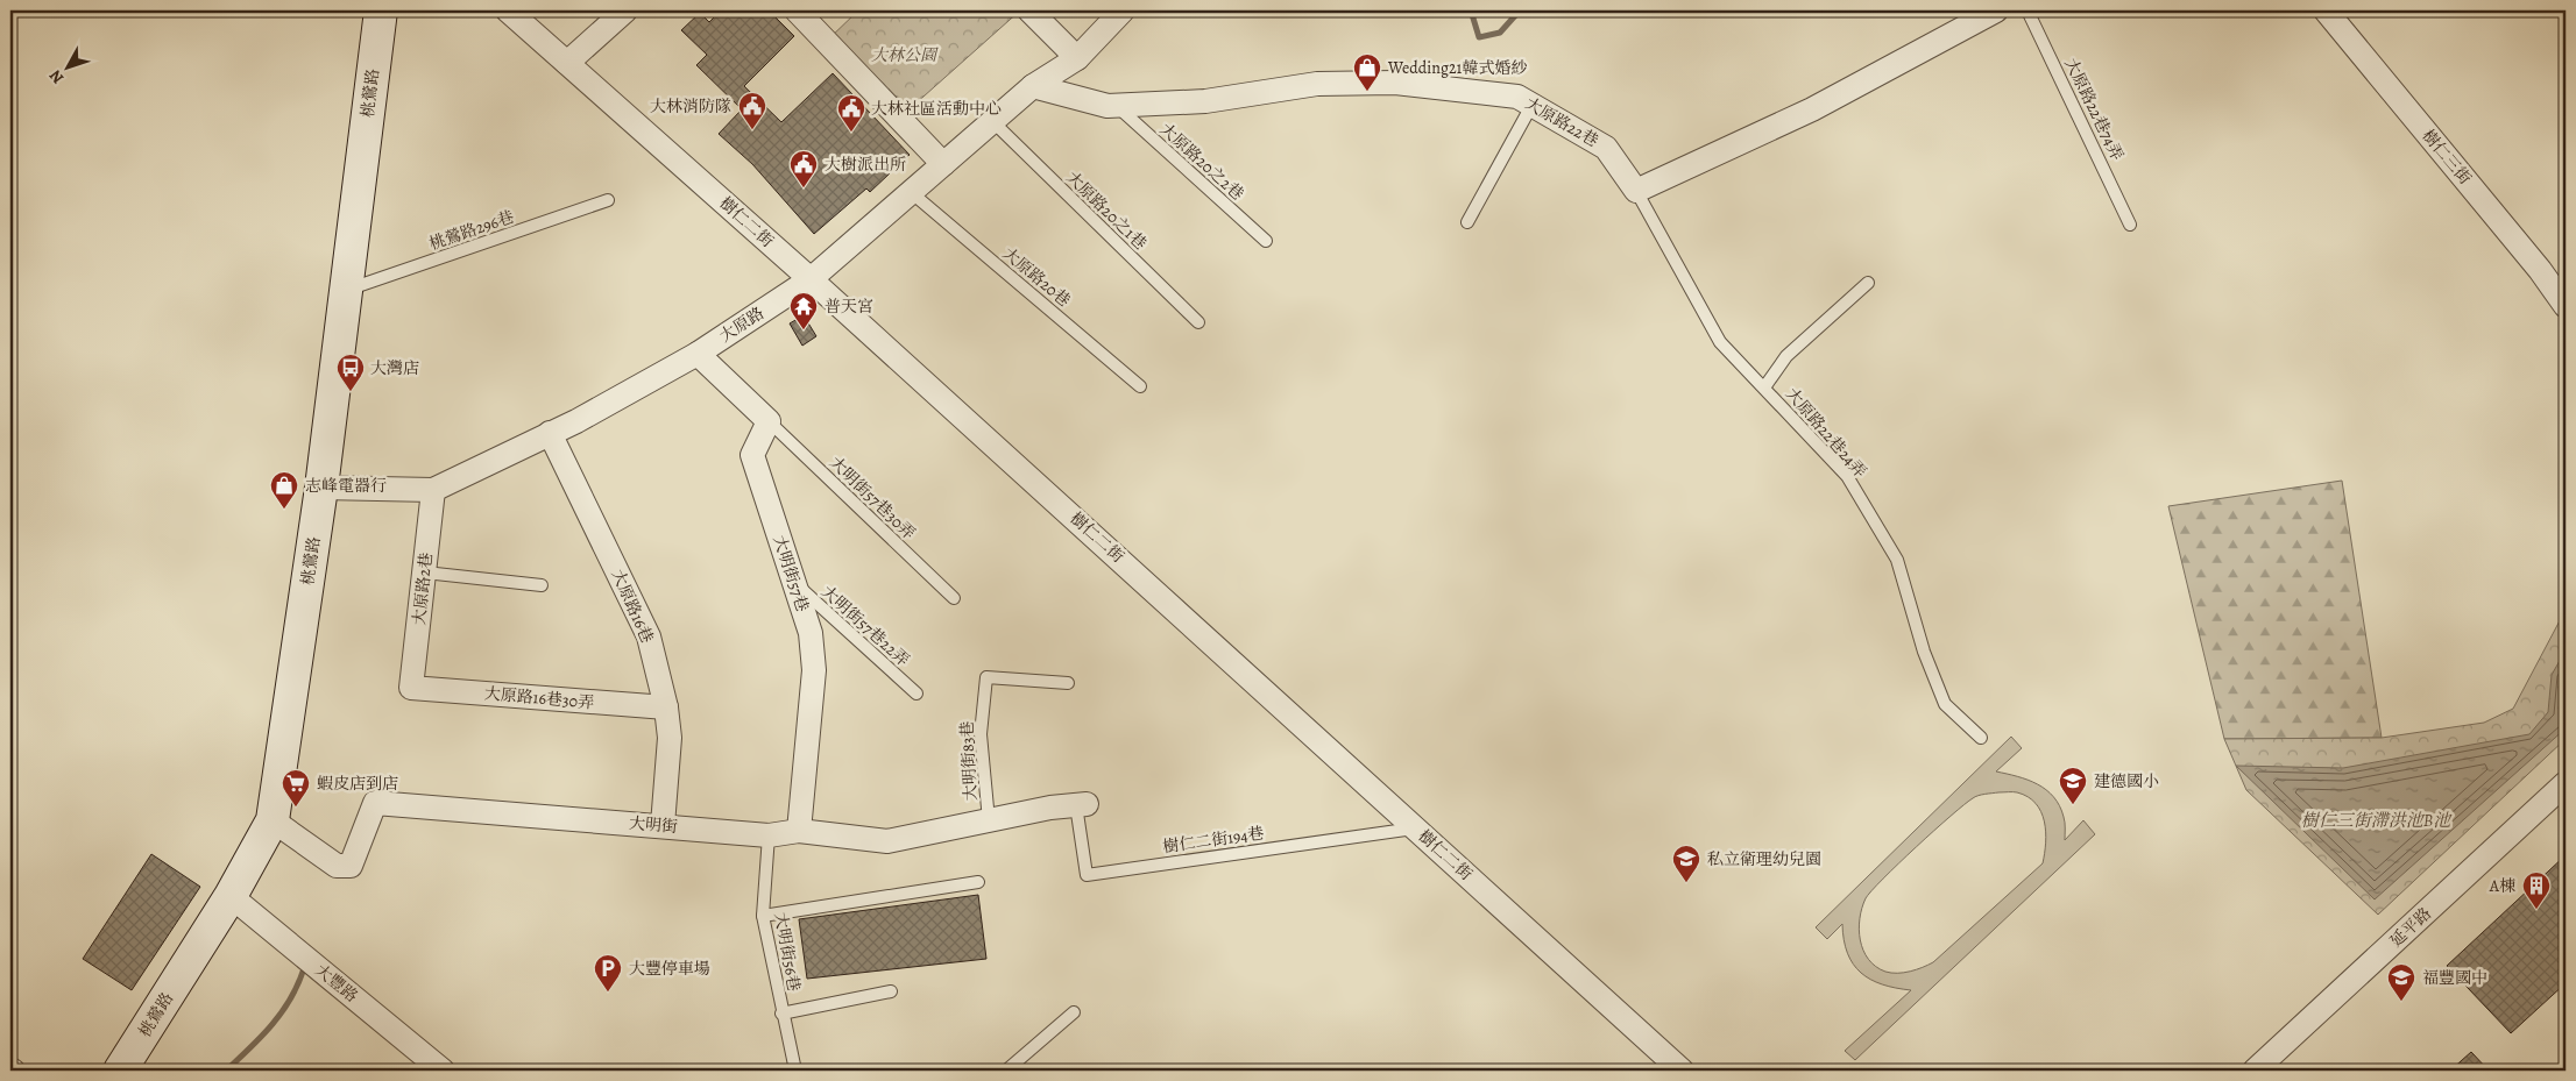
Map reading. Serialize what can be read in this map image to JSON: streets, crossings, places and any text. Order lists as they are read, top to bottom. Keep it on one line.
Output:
{"streets":{"main road":["桃鶯路"],"street":["大原路22巷","樹仁三街","樹仁二街","大原路","大明街57巷","大原路2巷","大原路16巷","大原路16巷30弄","大明街","延平路","大豐路"],"lane":["大原路22巷74弄","大原路20之2巷","大原路20之1巷","桃鶯路296巷","大原路20巷","大原路22巷24弄","大明街57巷30弄","大明街57巷22弄","大明街83巷","樹仁二街194巷","大明街56巷"]},"crossings":[["桃鶯路","桃鶯路296巷"],["桃鶯路","大原路"],["桃鶯路","大明街"],["桃鶯路","大豐路"],["大原路22巷","大原路20之2巷"],["大原路22巷","大原路"],["大原路22巷","大原路22巷24弄"],["大原路20之1巷","大原路"],["樹仁二街","大原路"],["樹仁二街","樹仁二街194巷"],["大原路20巷","大原路"],["大原路","大原路2巷"],["大原路","大原路16巷"],["大明街57巷30弄","大明街57巷"],["大明街57巷","大明街57巷22弄"],["大明街57巷","大明街"],["大原路2巷","大原路16巷30弄"],["大原路16巷","大原路16巷30弄"],["大原路16巷","大明街"],["大明街83巷","大明街"],["大明街","樹仁二街194巷"],["大明街","大明街56巷"]],"water":["樹仁三街滯洪池B池"],"parks":["大林公園"],"places":{"shop":["Wedding21韓式婚紗","志峰電器行"],"public building":["大林消防隊","大林社區活動中心","大樹派出所"],"temple":["普天宮"],"bus stop":["大灣店"],"school or university":["建德國小","私立衛理幼兒園","福豐國中"],"supermarket":["蝦皮店到店"],"building":["A棟"],"parking":["大豐停車場"]},"north":"bottom left"}
